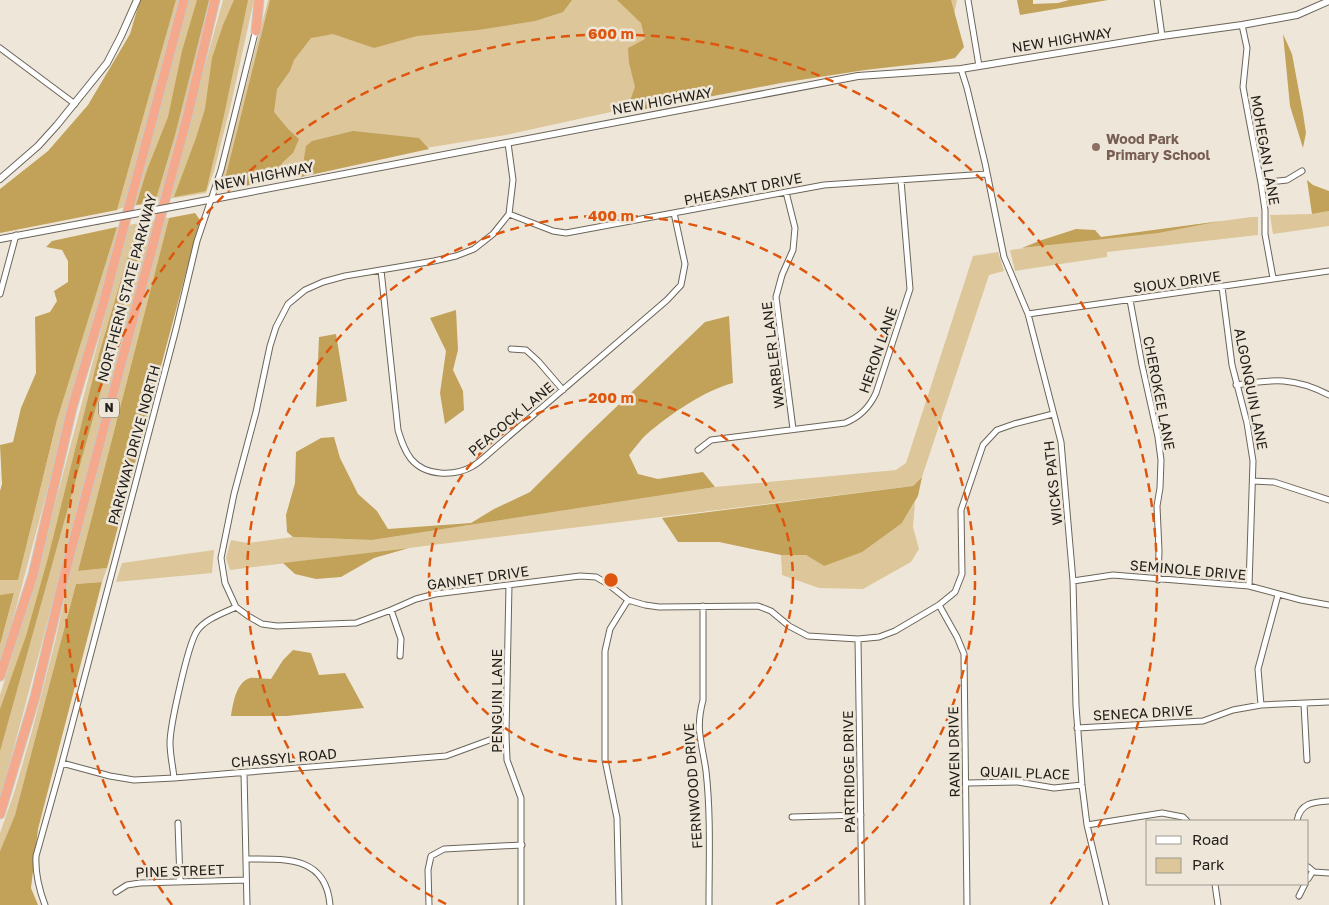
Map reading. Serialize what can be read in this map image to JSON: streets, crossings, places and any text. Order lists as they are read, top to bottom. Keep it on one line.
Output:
{"streets":{"highway":["NORTHERN STATE PARKWAY","N"],"street":["NEW HIGHWAY","MOHEGAN LANE","PHEASANT DRIVE","SIOUX DRIVE","HERON LANE","WARBLER LANE","ALGONQUIN LANE","CHEROKEE LANE","PEACOCK LANE","PARKWAY DRIVE NORTH","WICKS PATH","SEMINOLE DRIVE","GANNET DRIVE","PENGUIN LANE","SENECA DRIVE","RAVEN DRIVE","CHASSYL ROAD","PARTRIDGE DRIVE","QUAIL PLACE","FERNWOOD DRIVE","PINE STREET"]},"crossings":[["NEW HIGHWAY","MOHEGAN LANE"],["NEW HIGHWAY","PARKWAY DRIVE NORTH"],["NEW HIGHWAY","WICKS PATH"],["MOHEGAN LANE","SIOUX DRIVE"],["PHEASANT DRIVE","HERON LANE"],["PHEASANT DRIVE","WARBLER LANE"],["PHEASANT DRIVE","PEACOCK LANE"],["PHEASANT DRIVE","WICKS PATH"],["SIOUX DRIVE","ALGONQUIN LANE"],["SIOUX DRIVE","CHEROKEE LANE"],["SIOUX DRIVE","WICKS PATH"],["HERON LANE","WARBLER LANE"],["ALGONQUIN LANE","SEMINOLE DRIVE"],["CHEROKEE LANE","SEMINOLE DRIVE"],["PARKWAY DRIVE NORTH","CHASSYL ROAD"],["WICKS PATH","SEMINOLE DRIVE"],["WICKS PATH","GANNET DRIVE"],["WICKS PATH","SENECA DRIVE"],["WICKS PATH","QUAIL PLACE"],["GANNET DRIVE","PENGUIN LANE"],["GANNET DRIVE","RAVEN DRIVE"],["GANNET DRIVE","PARTRIDGE DRIVE"],["GANNET DRIVE","FERNWOOD DRIVE"],["PENGUIN LANE","CHASSYL ROAD"],["RAVEN DRIVE","QUAIL PLACE"]],"places":["Wood Park Primary School"],"legend":["Road","Park"],"rings":["600 m","400 m","200 m"]}
